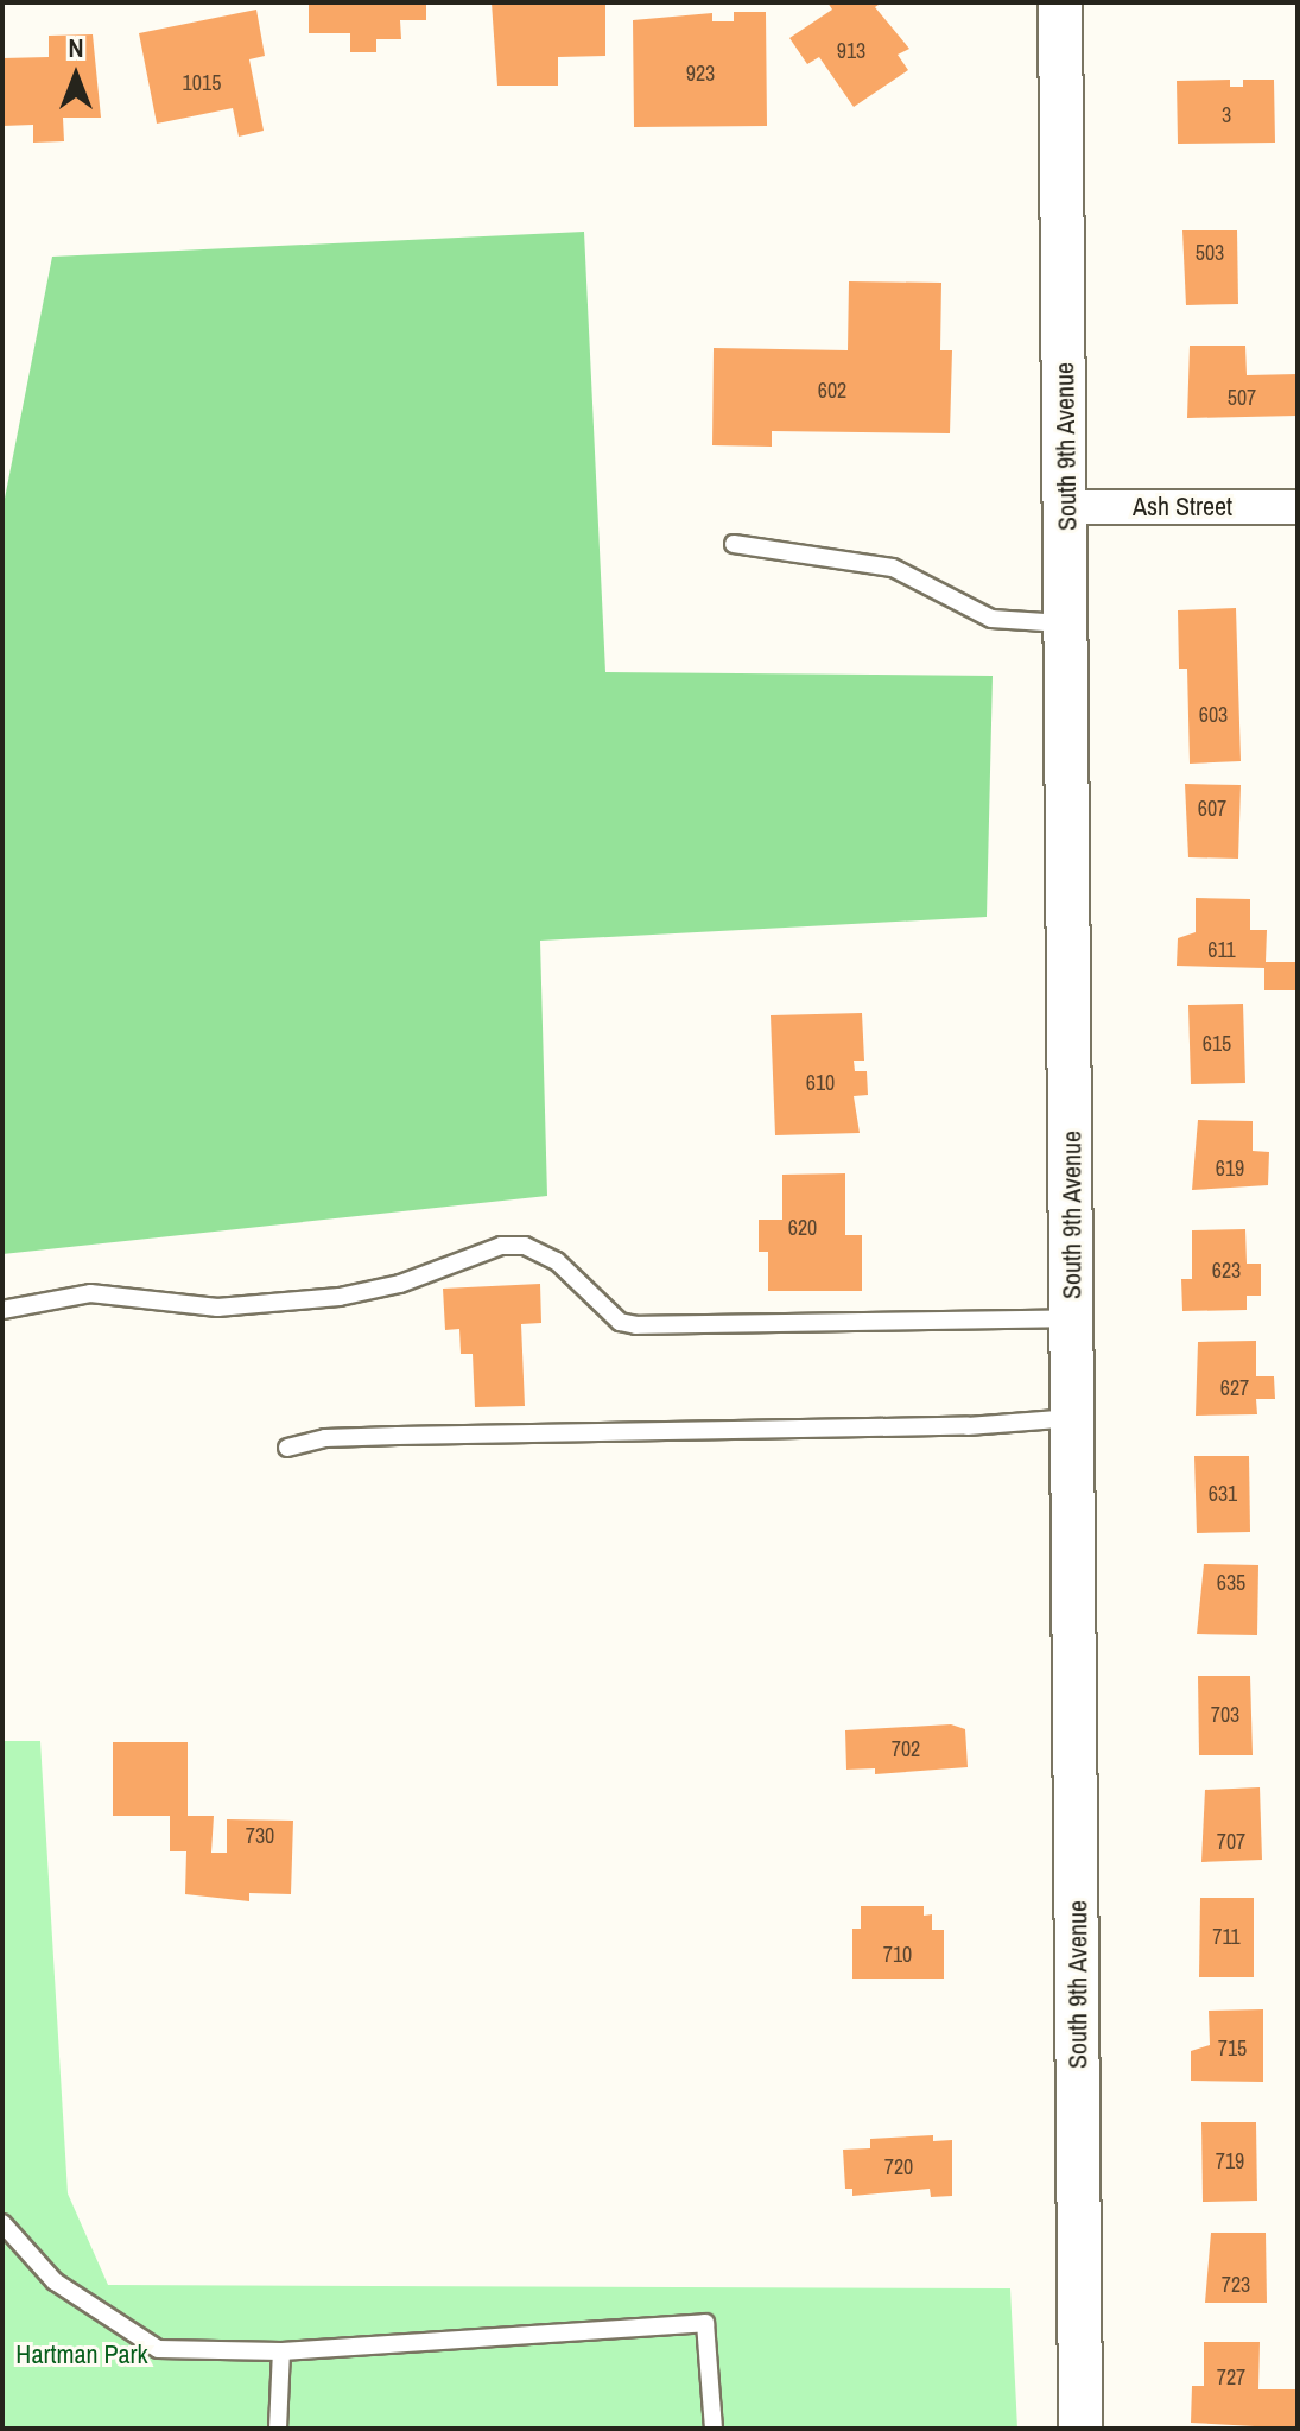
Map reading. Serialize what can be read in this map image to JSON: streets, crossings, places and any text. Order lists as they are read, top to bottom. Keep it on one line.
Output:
{"streets":{"street":["South 9th Avenue","Ash Street"]},"crossings":[["South 9th Avenue","Ash Street"]],"parks":["Hartman Park"],"house_numbers":["913","923","1015","3","503","602","507","603","607","611","615","610","619","620","623","627","631","635","703","702","730","707","711","710","715","719","720","723","727"],"north":"top"}
